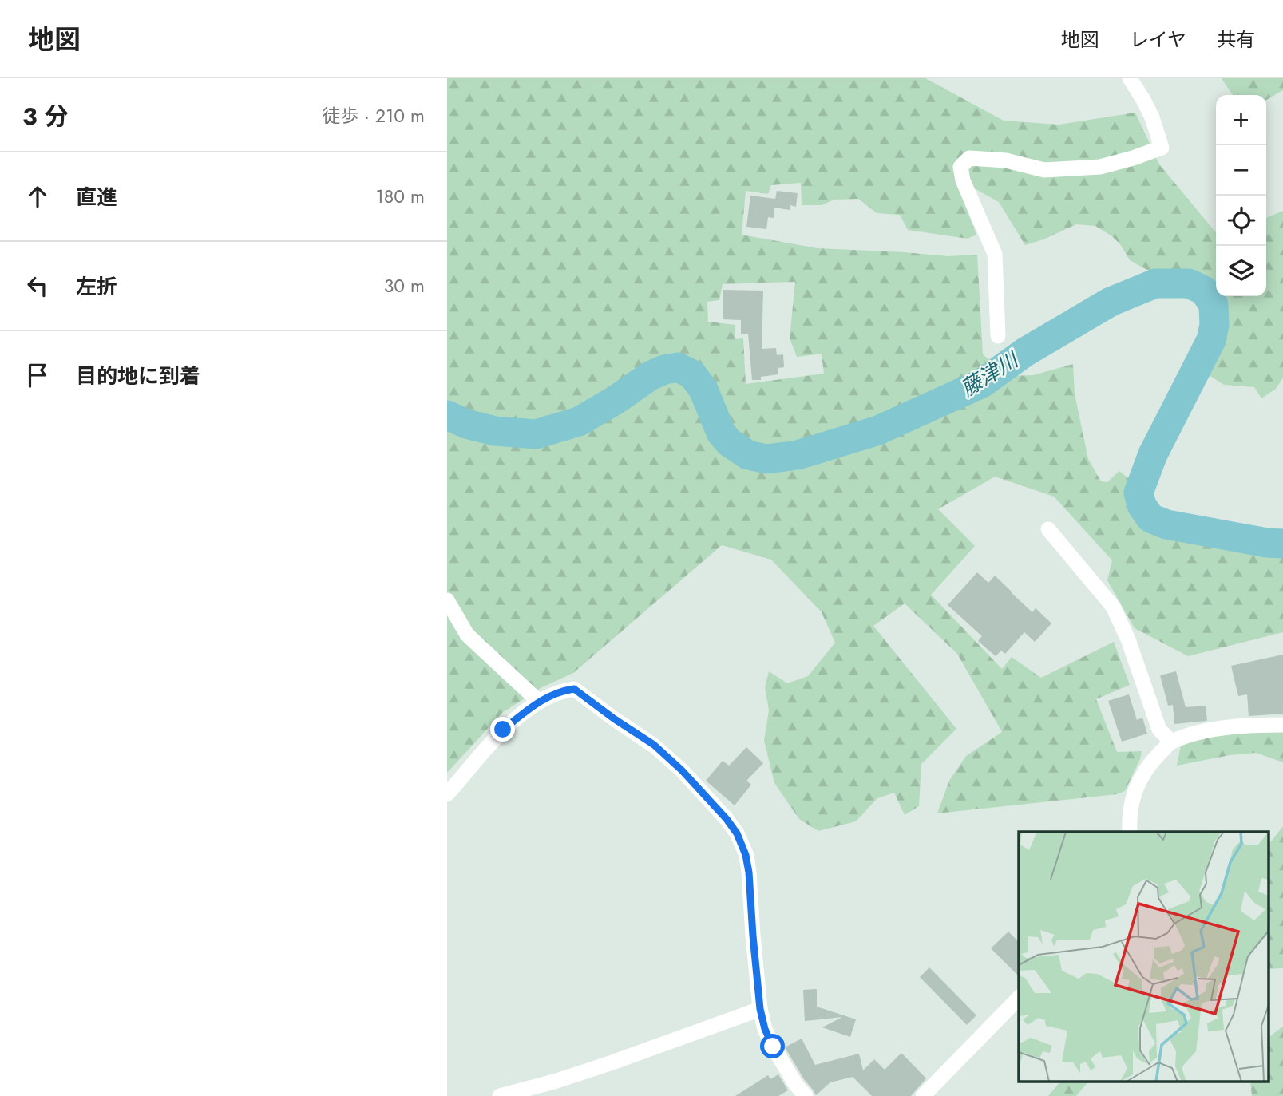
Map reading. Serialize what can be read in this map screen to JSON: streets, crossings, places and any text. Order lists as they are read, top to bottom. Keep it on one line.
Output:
{"water":["藤津川"],"page":{"header":"地図","nav":["地図","レイヤ","共有"],"heading":["3 分","徒歩 · 210 m"],"map_buttons":["+","−"],"list":[["直進","180 m"],["左折","30 m"],"目的地に到着"]}}
